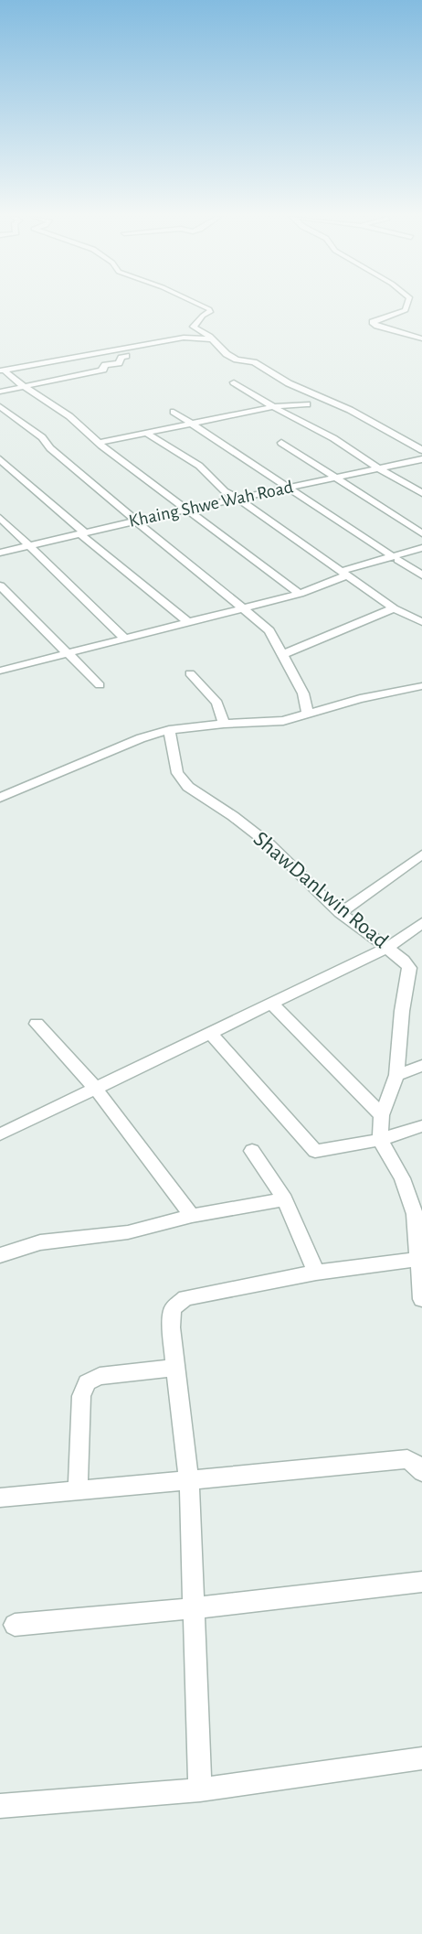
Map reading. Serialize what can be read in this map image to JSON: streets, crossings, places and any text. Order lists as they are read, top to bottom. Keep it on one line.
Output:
{"streets":{"street":["Khaing Shwe Wah Road","ShawDanLwin Road"]}}
